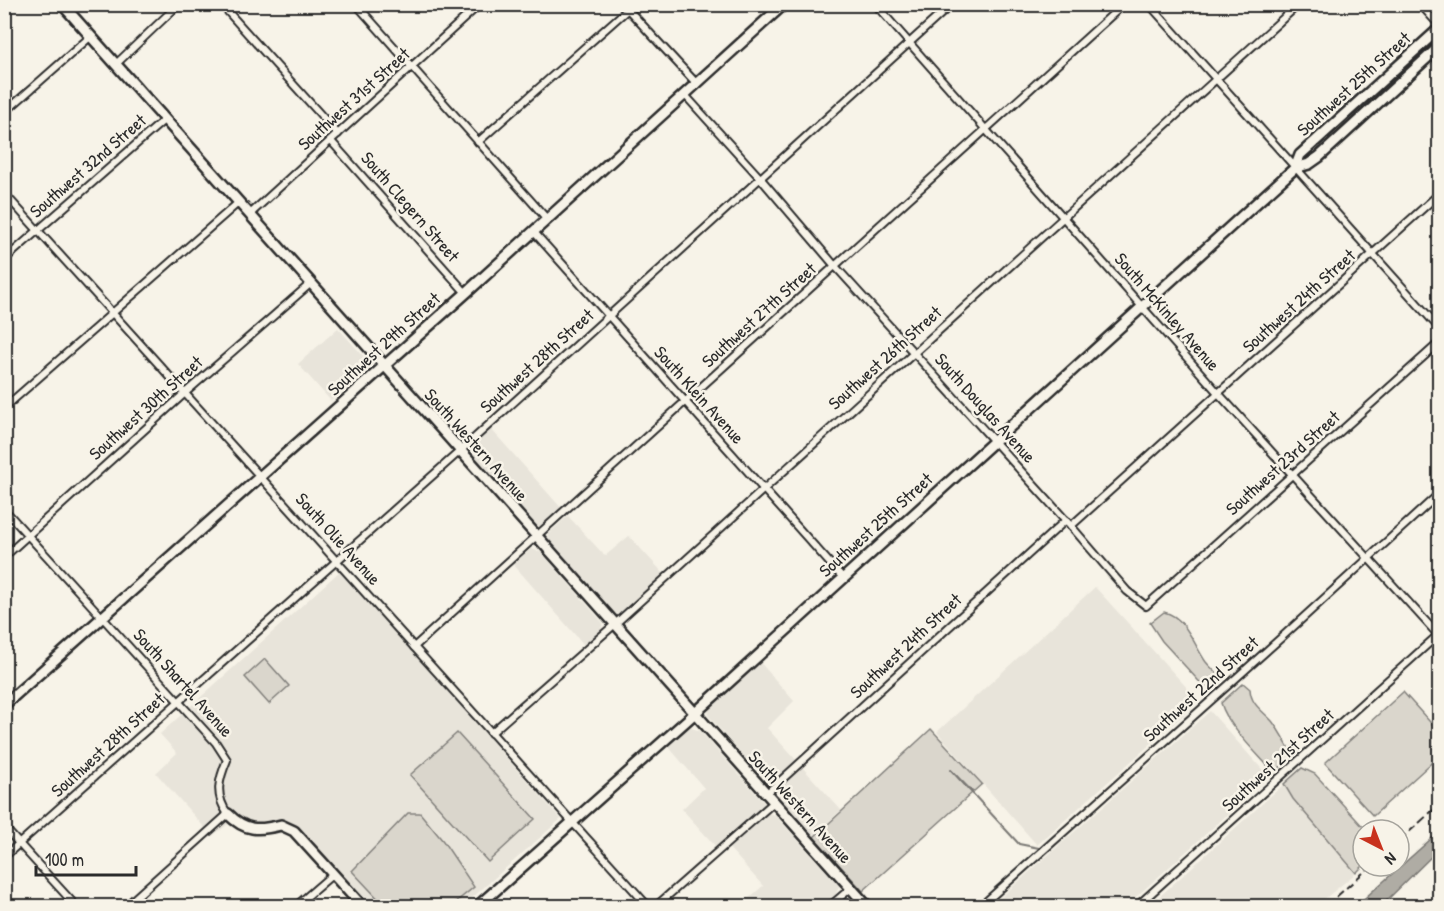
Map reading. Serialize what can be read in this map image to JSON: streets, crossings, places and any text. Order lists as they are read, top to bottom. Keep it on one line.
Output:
{"streets":{"main road":["Southwest 25th Street","Southwest 29th Street","South Western Avenue"],"street":["Southwest 31st Street","Southwest 32nd Street","South Clegern Street","Southwest 24th Street","South McKinley Avenue","Southwest 27th Street","Southwest 26th Street","Southwest 28th Street","South Klein Avenue","Southwest 30th Street","South Douglas Avenue","Southwest 23rd Street","South Olie Avenue","South Shartel Avenue","Southwest 22nd Street","Southwest 21st Street"]},"crossings":[["Southwest 25th Street","South McKinley Avenue"],["Southwest 25th Street","South Klein Avenue"],["Southwest 25th Street","South Douglas Avenue"],["Southwest 25th Street","South Western Avenue"],["Southwest 25th Street","South Olie Avenue"],["Southwest 31st Street","South Clegern Street"],["Southwest 31st Street","South Western Avenue"],["Southwest 32nd Street","South Western Avenue"],["Southwest 32nd Street","South Olie Avenue"],["South Clegern Street","Southwest 29th Street"],["Southwest 24th Street","South McKinley Avenue"],["Southwest 24th Street","South Douglas Avenue"],["Southwest 24th Street","South Western Avenue"],["South McKinley Avenue","Southwest 27th Street"],["South McKinley Avenue","Southwest 26th Street"],["South McKinley Avenue","Southwest 28th Street"],["South McKinley Avenue","Southwest 23rd Street"],["South McKinley Avenue","Southwest 22nd Street"],["South McKinley Avenue","Southwest 21st Street"],["Southwest 27th Street","South Klein Avenue"],["Southwest 27th Street","South Douglas Avenue"],["Southwest 27th Street","South Western Avenue"],["Southwest 27th Street","South Olie Avenue"],["Southwest 29th Street","South Klein Avenue"],["Southwest 29th Street","South Douglas Avenue"],["Southwest 29th Street","South Western Avenue"],["Southwest 29th Street","South Olie Avenue"],["Southwest 29th Street","South Shartel Avenue"],["Southwest 26th Street","South Klein Avenue"],["Southwest 26th Street","South Douglas Avenue"],["Southwest 26th Street","South Western Avenue"],["Southwest 26th Street","South Olie Avenue"],["Southwest 28th Street","South Klein Avenue"],["Southwest 28th Street","South Douglas Avenue"],["Southwest 28th Street","South Western Avenue"],["Southwest 28th Street","South Olie Avenue"],["Southwest 28th Street","South Shartel Avenue"],["Southwest 30th Street","South Western Avenue"],["Southwest 30th Street","South Olie Avenue"],["Southwest 30th Street","South Shartel Avenue"],["South Douglas Avenue","Southwest 23rd Street"]],"scale_bar":"100 m","north":"bottom right"}
